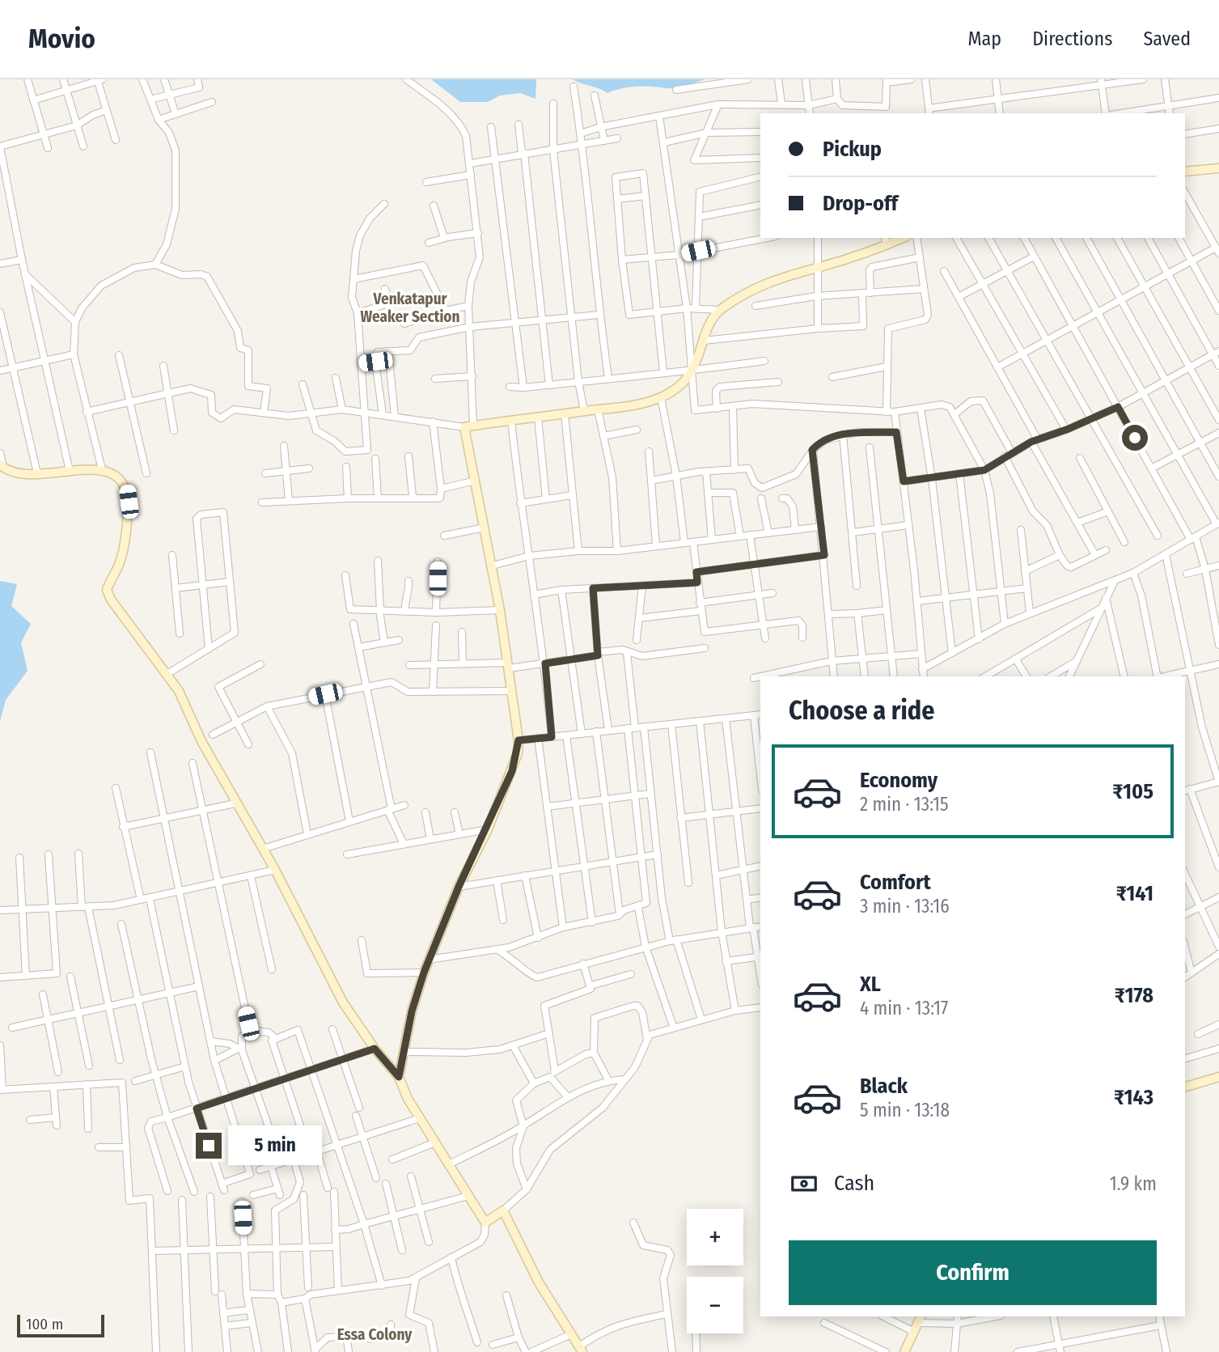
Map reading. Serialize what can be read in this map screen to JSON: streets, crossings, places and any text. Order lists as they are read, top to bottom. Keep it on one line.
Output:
{"districts":["Venkatapur Weaker Section","Essa Colony"],"scale_bar":"100 m","page":{"header":"Movio","nav":["Map","Directions","Saved"],"banner":["Pickup","Drop-off"],"heading":"Choose a ride","list":[{"name":"Economy","note":"2 min · 13:15","value":"₹105"},{"name":"Comfort","note":"3 min · 13:16","value":"₹141"},{"name":"XL","note":"4 min · 13:17","value":"₹178"},{"name":"Black","note":"5 min · 13:18","value":"₹143"}],"bubble":"5 min","pay":["Cash","1.9 km"],"map_buttons":["+","−"],"buttons":"Confirm","scale":"100 m"}}
